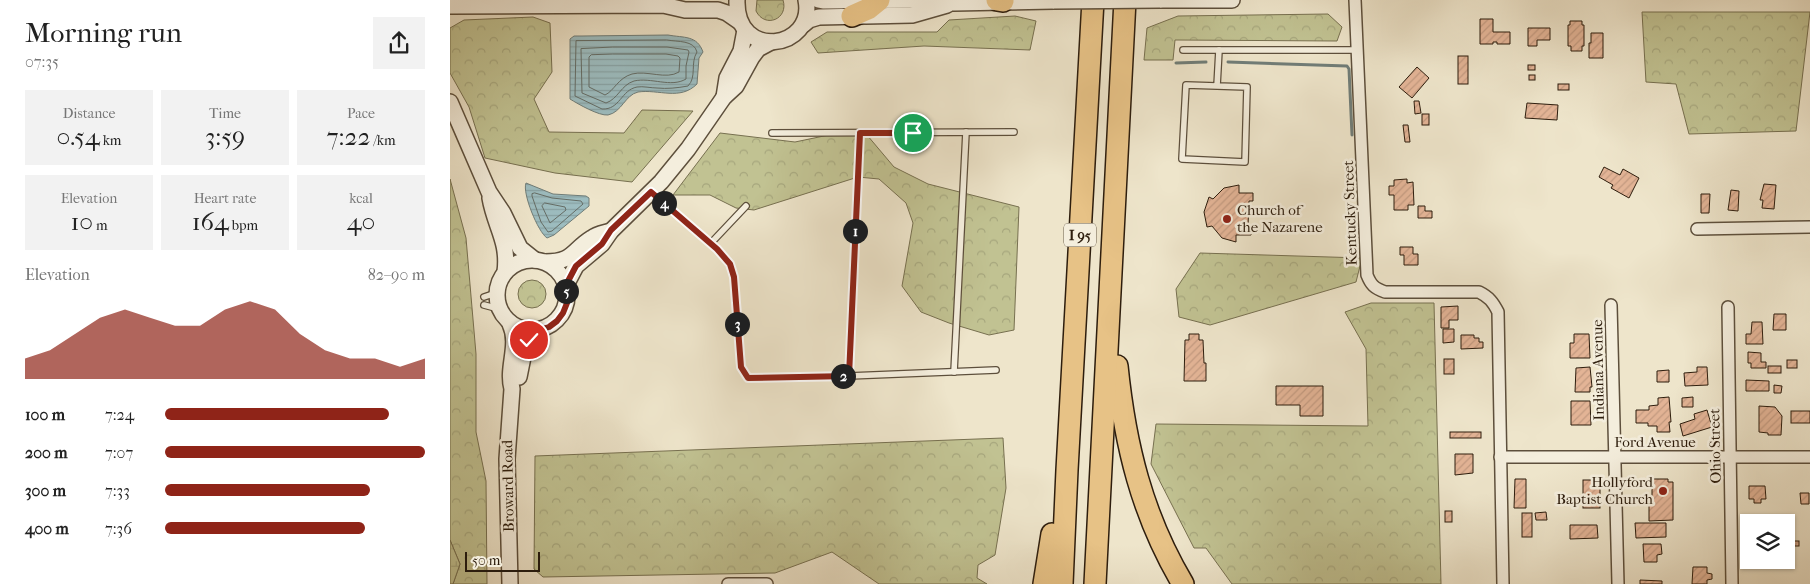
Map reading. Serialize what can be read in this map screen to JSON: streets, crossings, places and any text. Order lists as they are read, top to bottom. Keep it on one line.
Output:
{"streets":{"highway":["I 95"],"street":["Kentucky Street","Indiana Avenue","Ford Avenue","Ohio Street","Broward Road"]},"crossings":[["Kentucky Street","Ford Avenue"],["Indiana Avenue","Ford Avenue"],["Ford Avenue","Ohio Street"]],"places":["Church of the Nazarene","Hollyford Baptist Church"],"scale_bar":"50 m","page":{"heading":["Morning run","07:35"],"stats":[["Distance","0.54 km"],["Time","3:59"],["Pace","7:22 /km"],["Elevation","10 m"],["Heart rate","164 bpm"],["kcal","40"]],"pins":["4","1","5","3","2"],"chart":["Elevation","82–90 m"],"list":[{"name":"100 m","note":"7:24"},{"name":"200 m","note":"7:07"},{"name":"300 m","note":"7:33"},{"name":"400 m","note":"7:36"}],"scale":"50 m"}}
